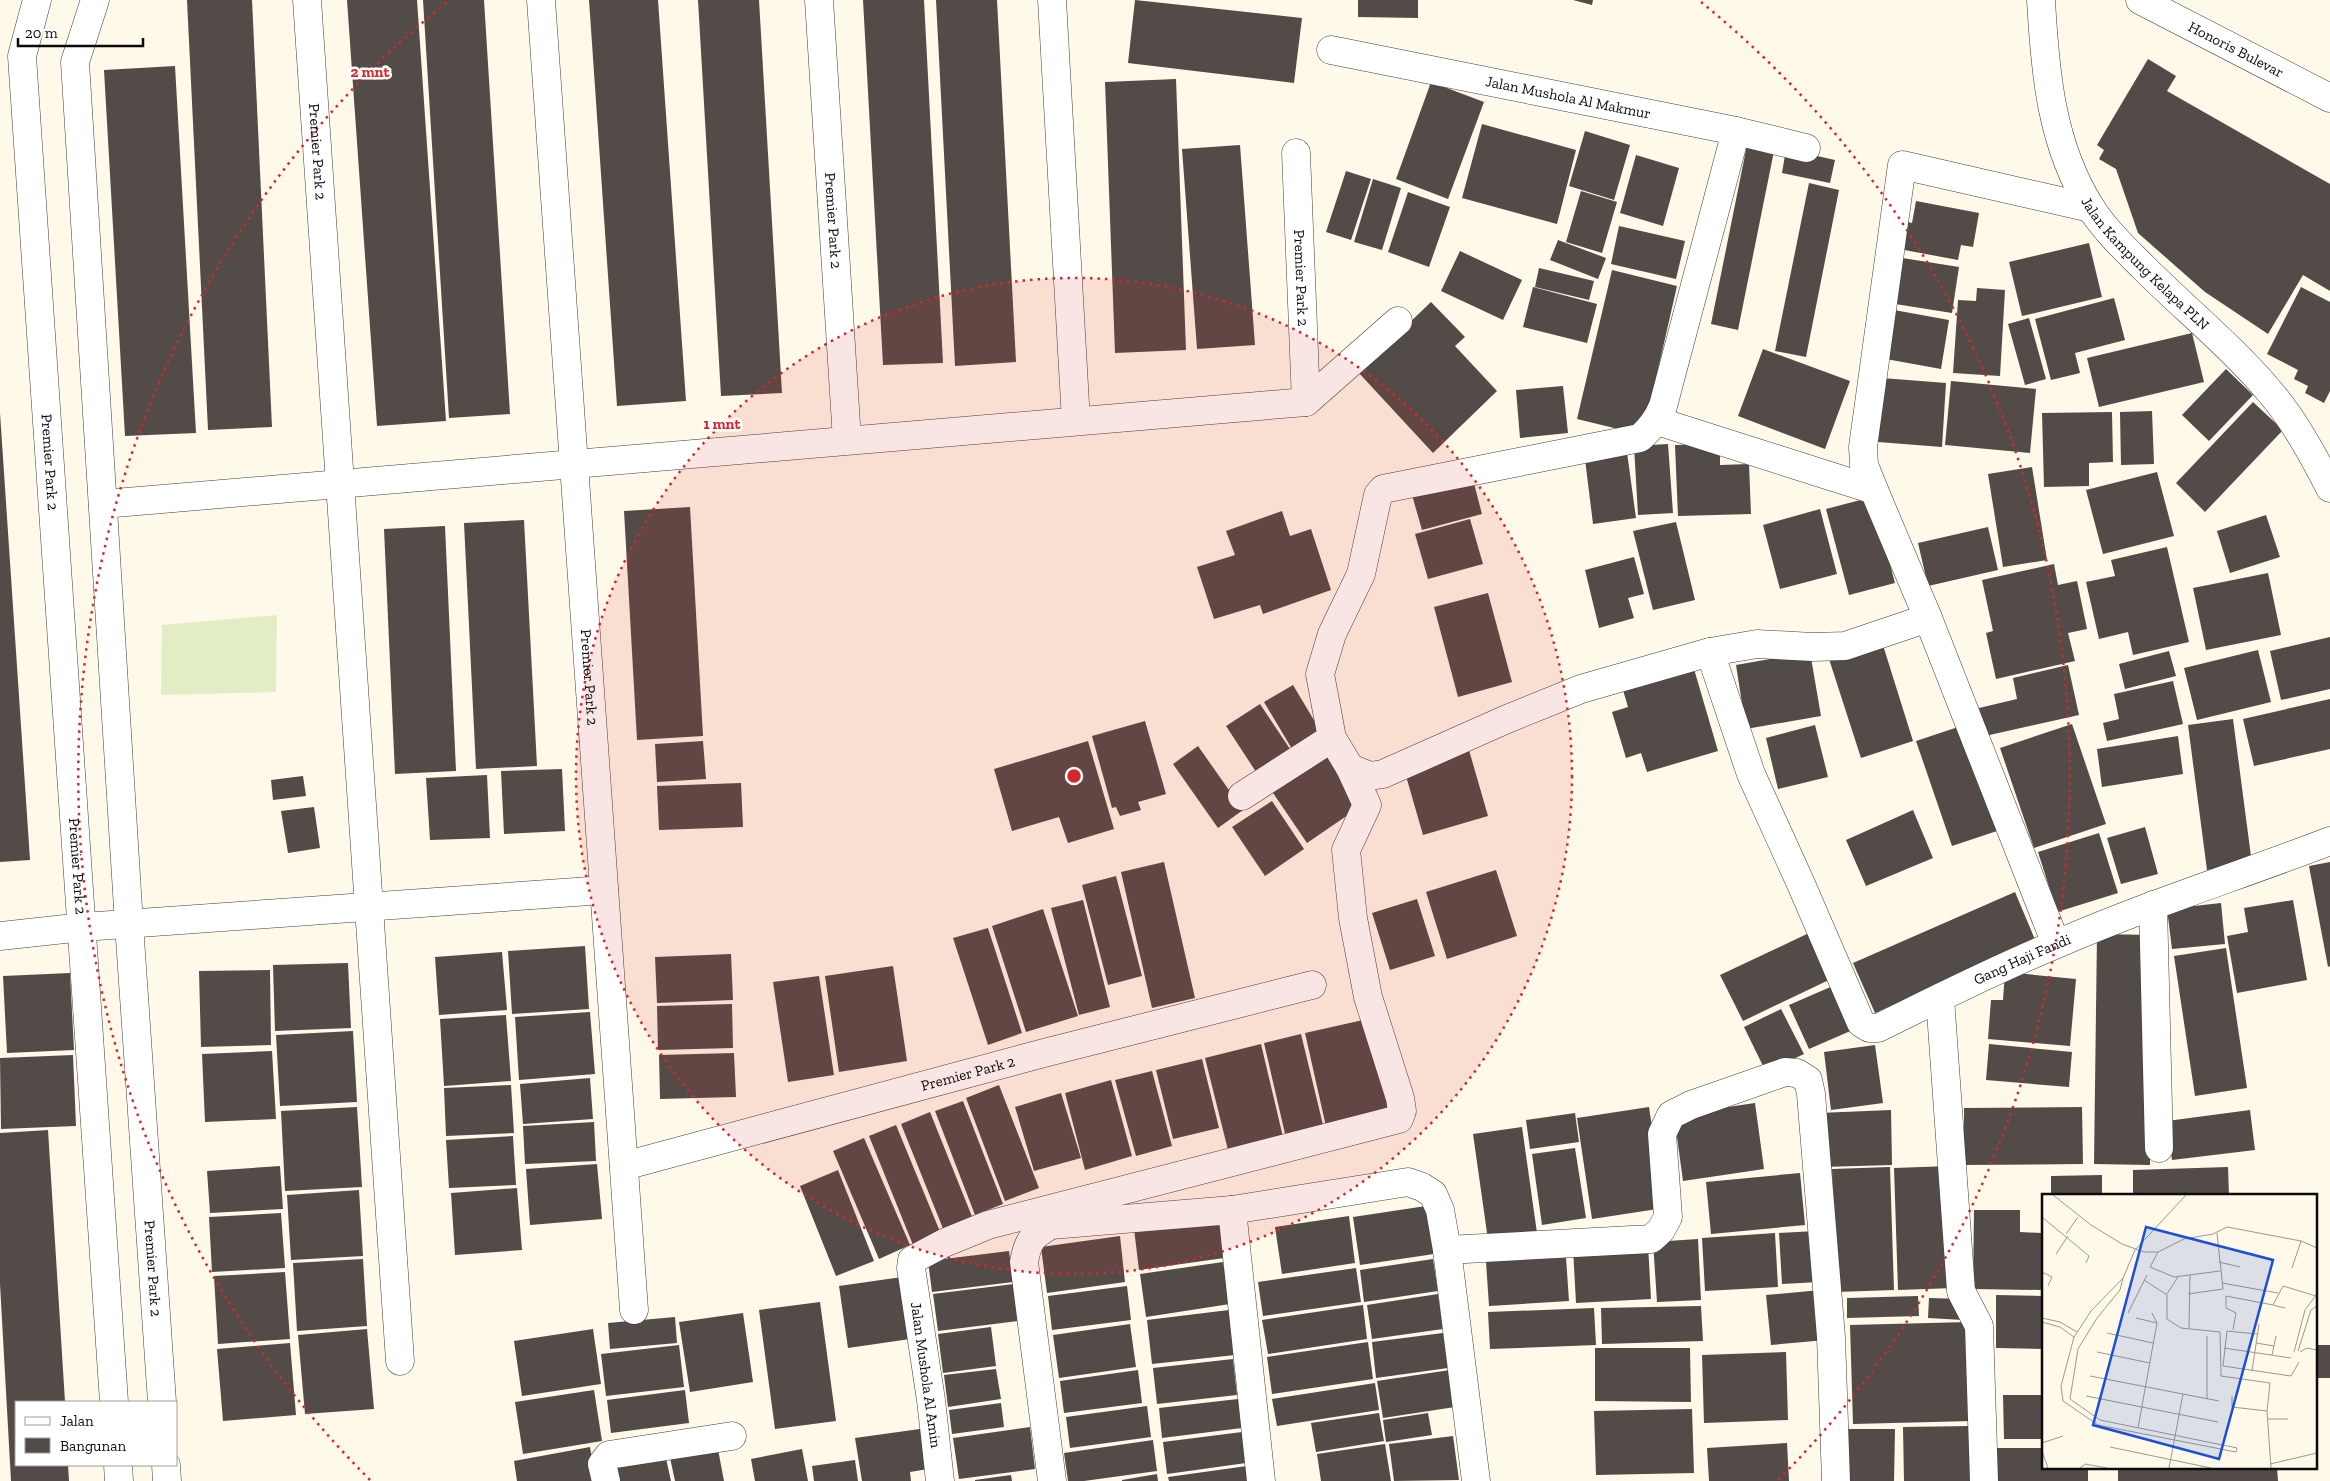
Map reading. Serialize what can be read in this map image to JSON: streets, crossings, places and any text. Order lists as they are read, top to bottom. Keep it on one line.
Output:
{"streets":{"street":["Honoris Bulevar","Jalan Mushola Al Makmur","Premier Park 2","Jalan Kampung Kelapa PLN","Gang Haji Fandi","Jalan Mushola Al Amin"]},"legend":["Jalan","Bangunan"],"scale_bar":"20 m","rings":["2 mnt","1 mnt"]}
